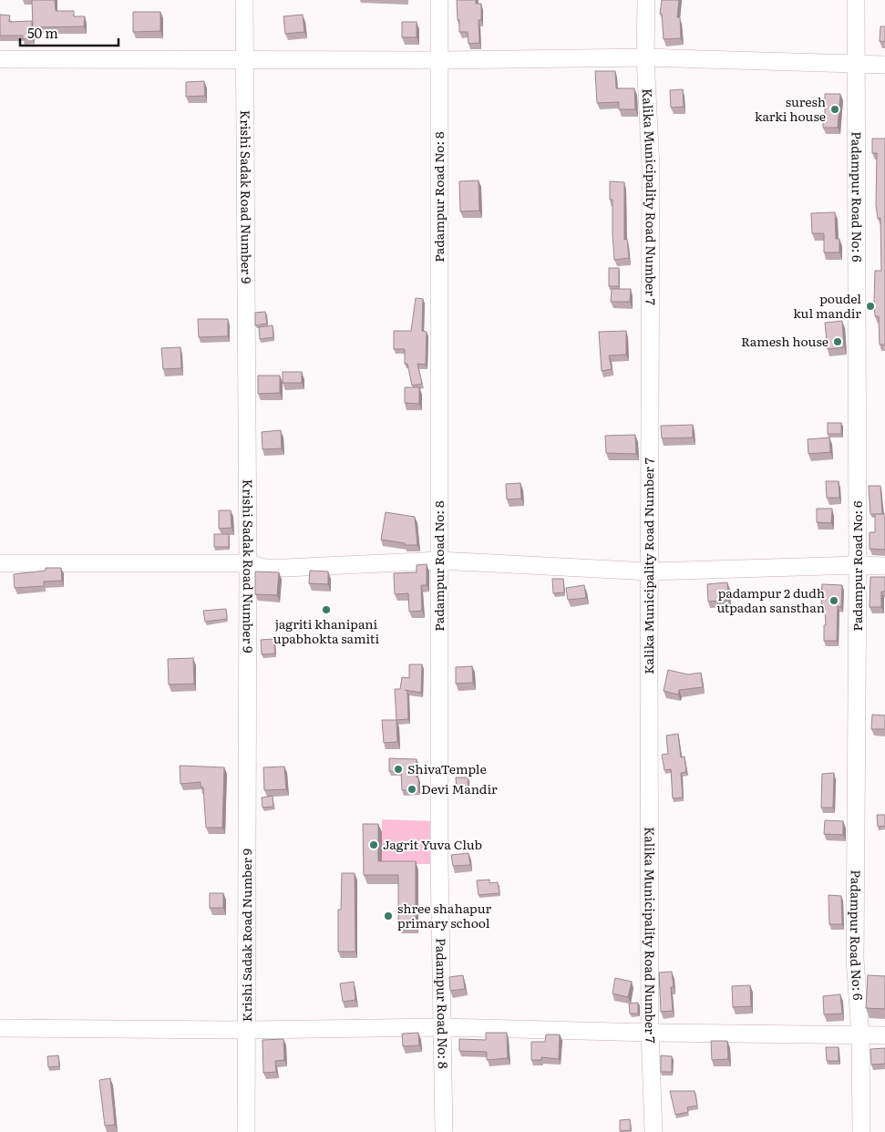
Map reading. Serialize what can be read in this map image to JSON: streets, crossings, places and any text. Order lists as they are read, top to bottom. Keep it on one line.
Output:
{"streets":{"street":["Krishi Sadak Road Number 9","Padampur Road No: 8","Kalika Municipality Road Number 7","Padampur Road No: 6"]},"places":["suresh karki house","poudel kul mandir","Ramesh house","padampur 2 dudh utpadan sansthan","jagriti khanipani upabhokta samiti","ShivaTemple","Devi Mandir","Jagrit Yuva Club","shree shahapur primary school"],"scale_bar":"50 m"}
